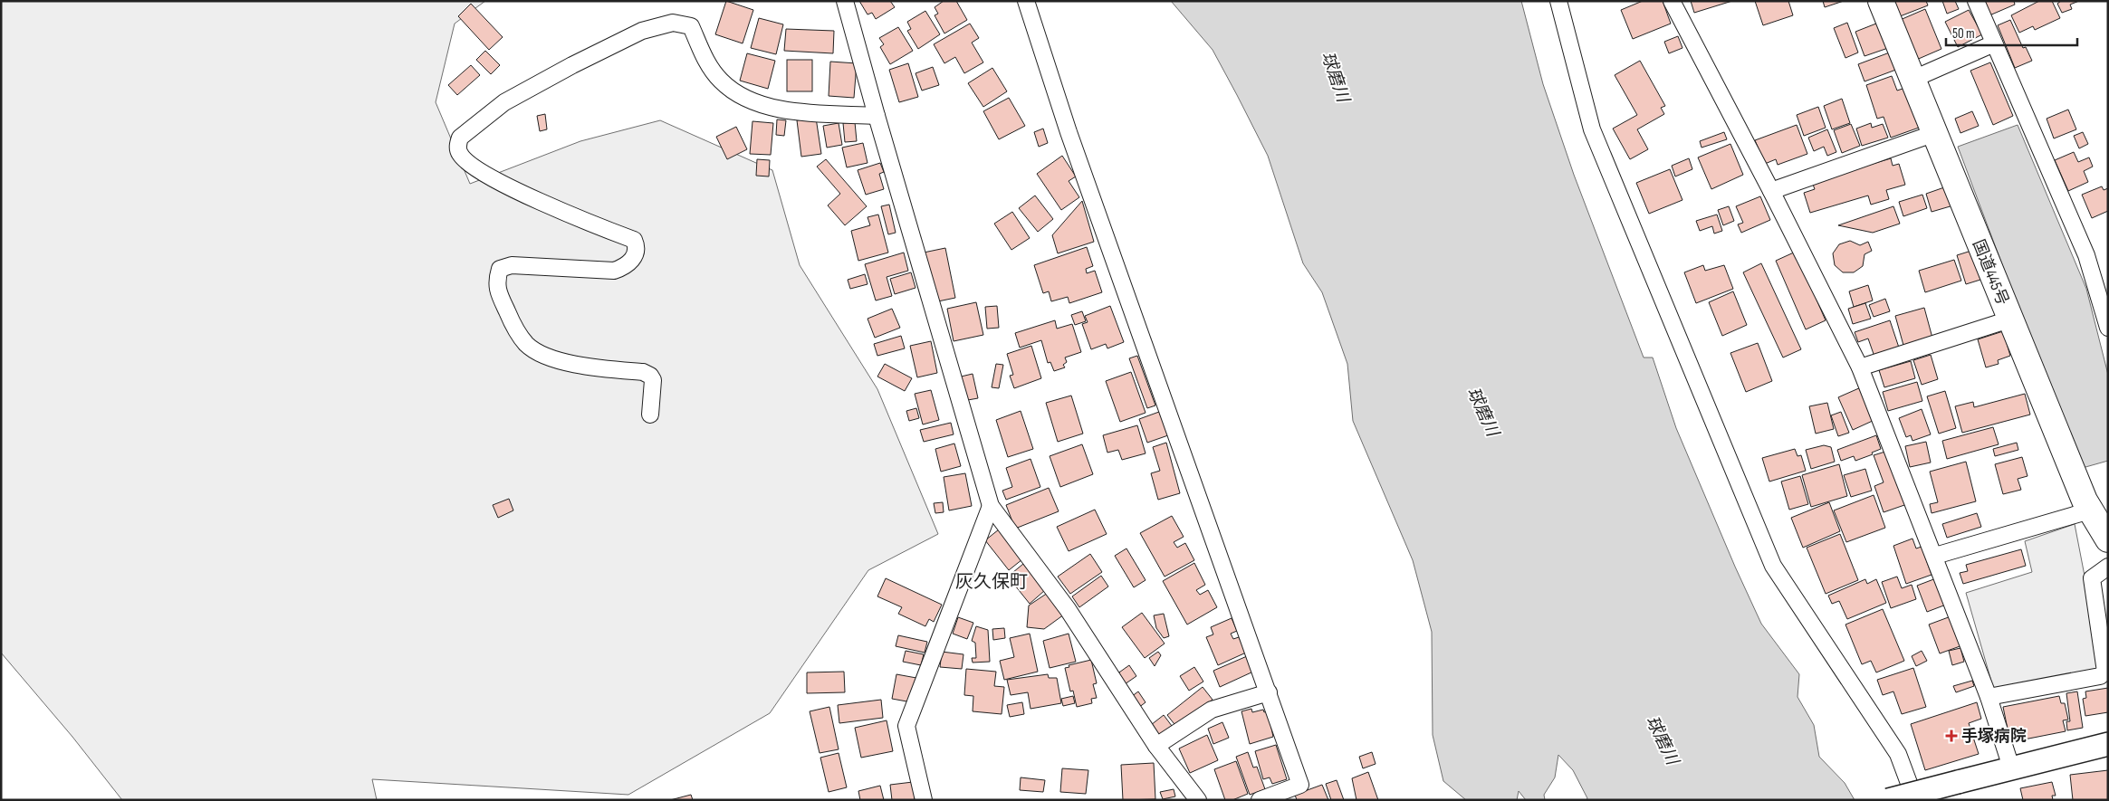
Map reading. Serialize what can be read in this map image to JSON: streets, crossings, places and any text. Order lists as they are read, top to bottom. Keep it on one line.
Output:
{"streets":{"highway":["国道445号"]},"districts":["灰久保町"],"water":["球磨川"],"places":{"health":["手塚病院"]},"scale_bar":"50 m"}
